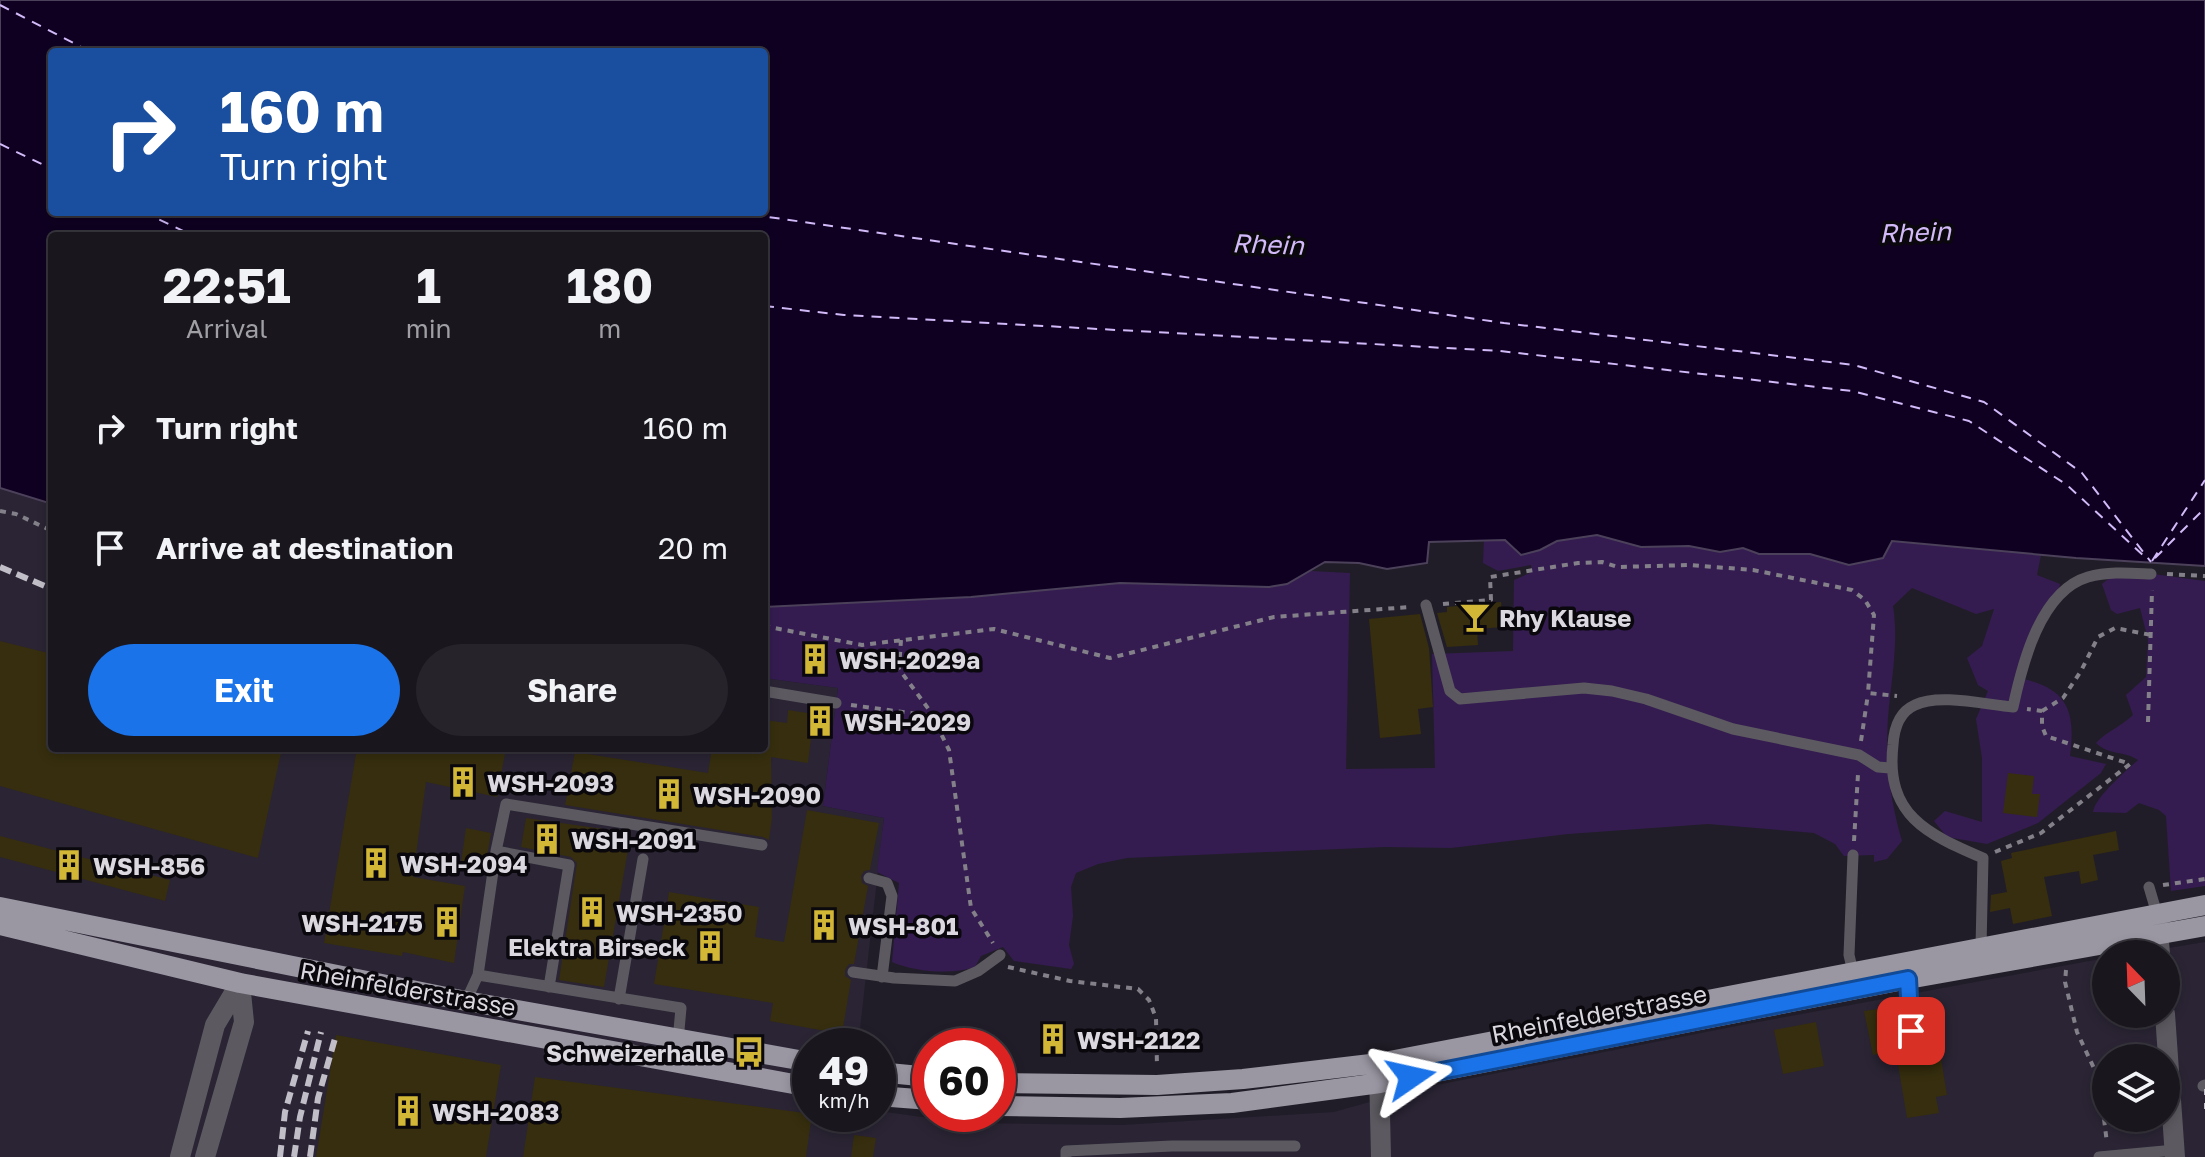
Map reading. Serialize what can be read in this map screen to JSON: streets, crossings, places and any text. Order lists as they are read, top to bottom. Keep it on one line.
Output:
{"streets":{"main road":["Rheinfelderstrasse"]},"water":["Rhein"],"places":{"bar":["Rhy Klause"],"building":["WSH-2029a","WSH-2029","WSH-2093","WSH-2090","WSH-2091","WSH-2094","WSH-856","WSH-2350","WSH-2175","WSH-801","Elektra Birseck","WSH-2122","WSH-2083"],"bus stop":["Schweizerhalle"]},"north":"top left","page":{"turn":["160 m","Turn right"],"eta":["22:51","Arrival","1","min","180","m"],"list":[{"name":"Turn right","value":"160 m"},{"name":"Arrive at destination","value":"20 m"}],"buttons":["Exit","Share"],"speed":"49 km/h","limit":"60"}}
